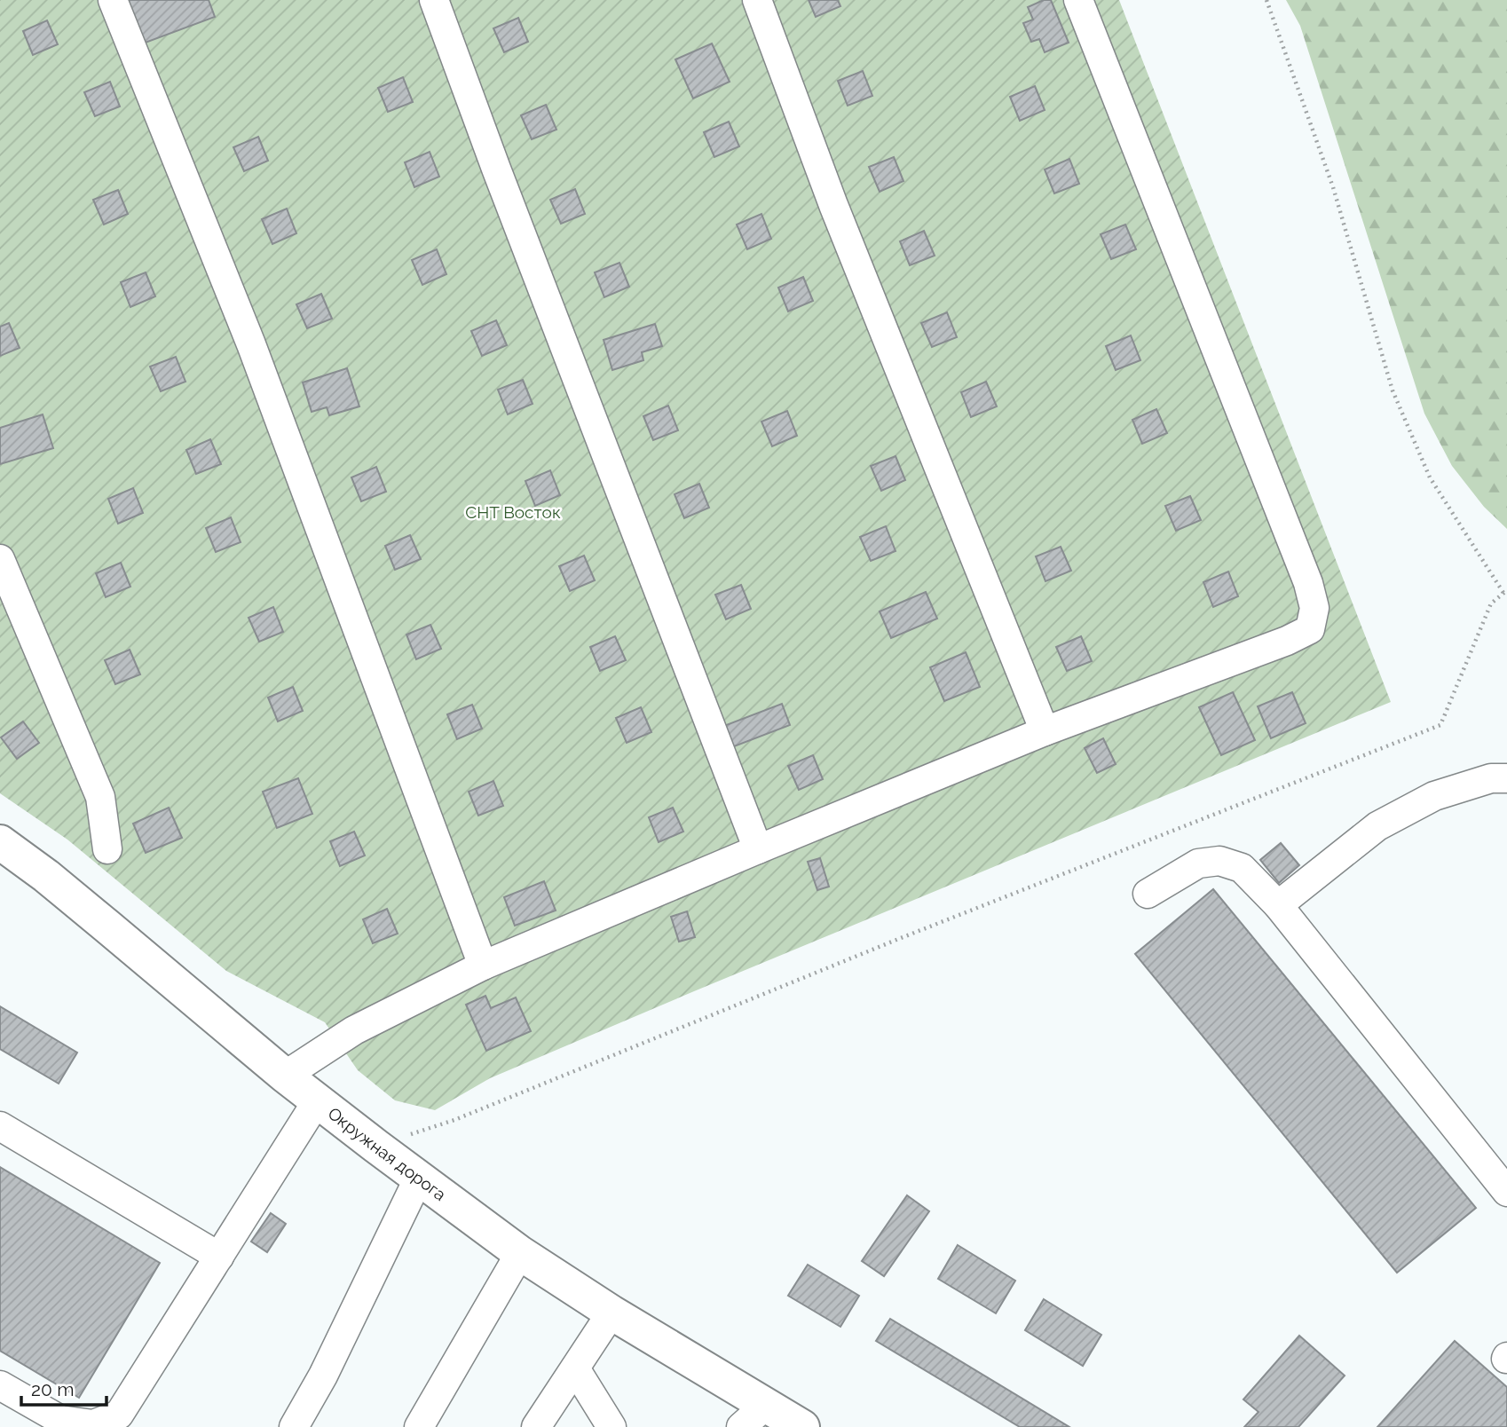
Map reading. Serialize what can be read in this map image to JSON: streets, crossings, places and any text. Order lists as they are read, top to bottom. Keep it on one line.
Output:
{"streets":{"main road":["Окружная дорога"]},"parks":["СНТ Восток"],"scale_bar":"20 m"}
